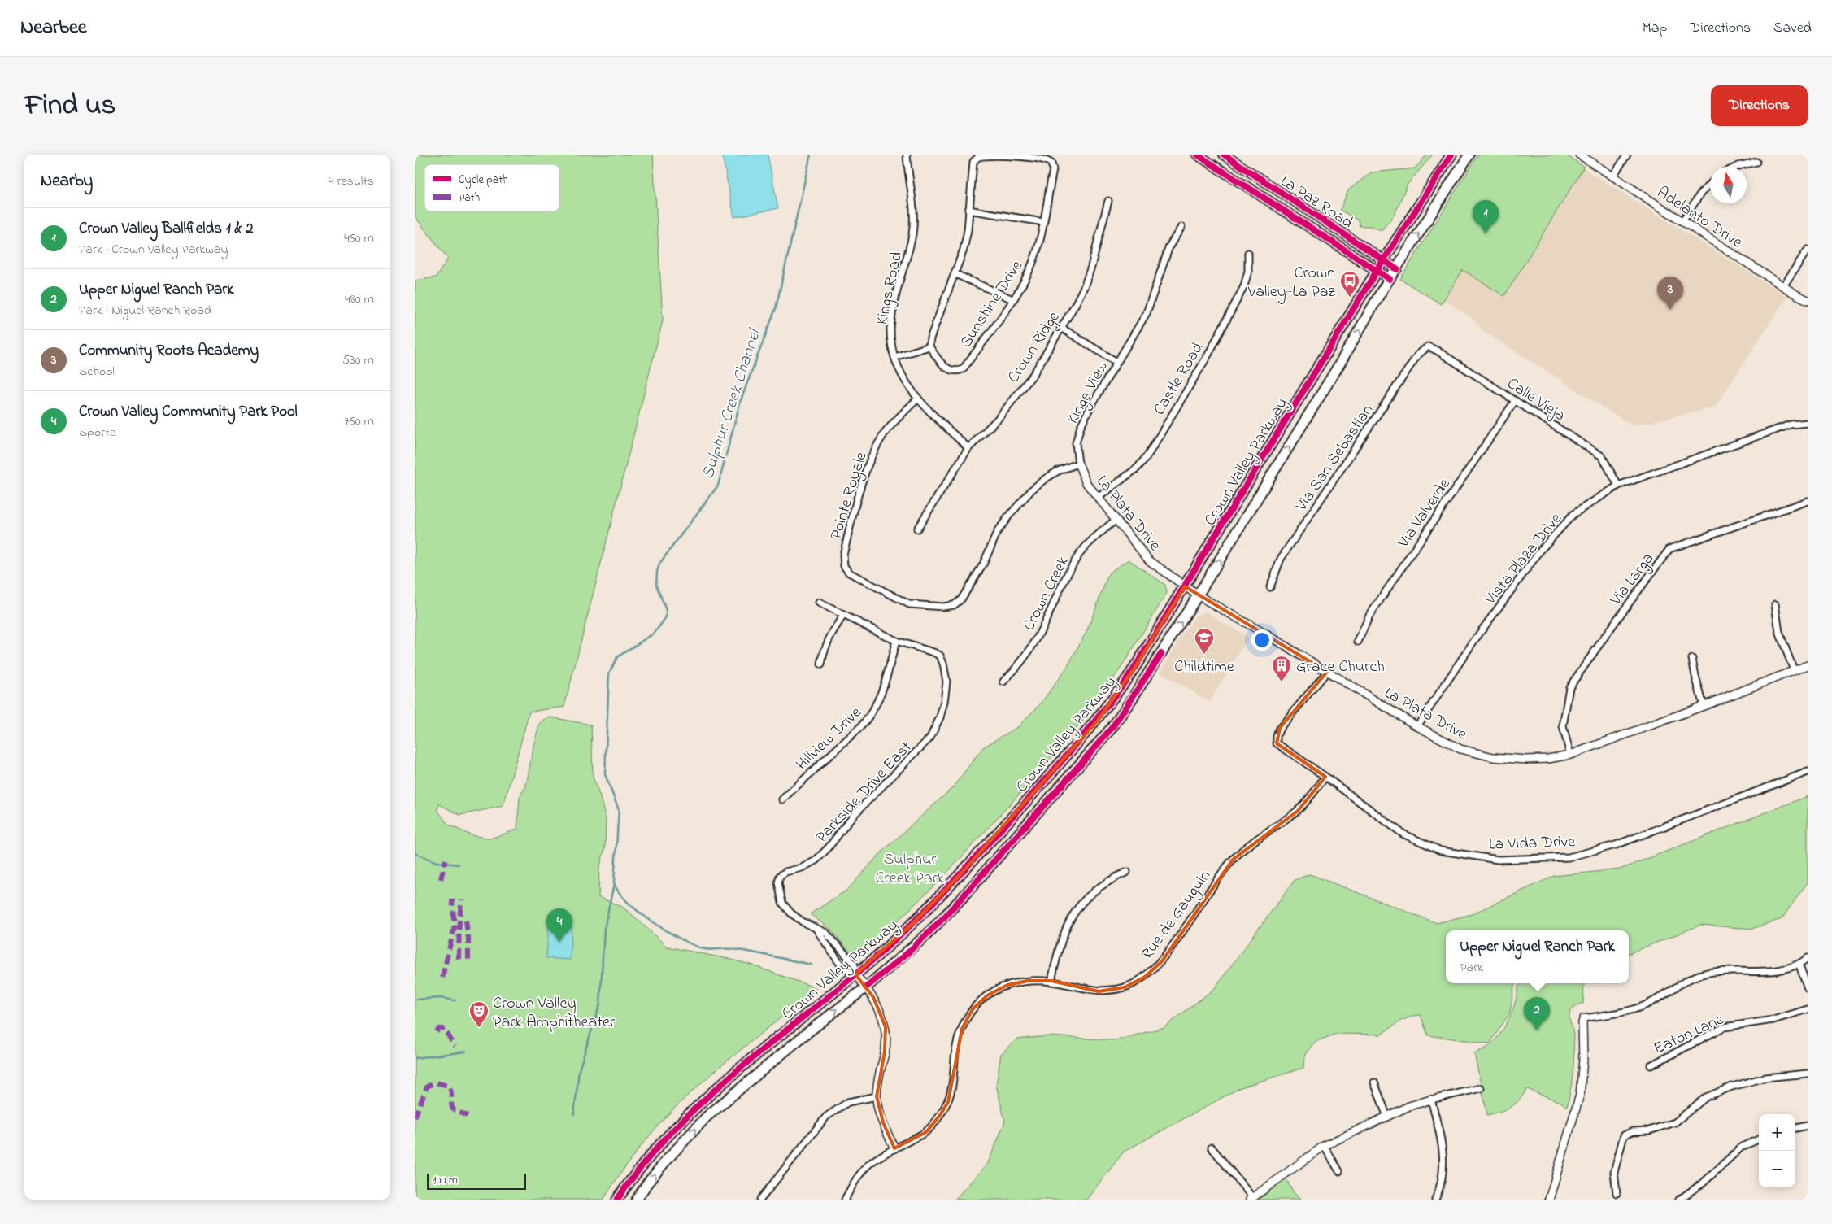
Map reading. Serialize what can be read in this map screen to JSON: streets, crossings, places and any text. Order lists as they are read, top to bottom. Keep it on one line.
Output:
{"streets":{"main road":["La Paz Road","Crown Valley Parkway"],"street":["Adelanto Drive","Kings Road","Sunshine Drive","Crown Ridge","Castle Road","Kings View","Calle Vieja","Via San Sebastian","Pointe Royale","La Plata Drive","Via Valverde","Vista Plaza Drive","Via Larga","Crown Creek","Hillview Drive","Parkside Drive East","La Vida Drive","Rue de Gauguin","Eaton Lane"]},"crossings":[["La Paz Road","Crown Valley Parkway"],["Kings Road","Crown Ridge"],["Kings Road","Pointe Royale"],["Castle Road","La Plata Drive"],["Kings View","Pointe Royale"],["Kings View","La Plata Drive"],["Calle Vieja","Via San Sebastian"],["Calle Vieja","Via Valverde"],["Calle Vieja","Vista Plaza Drive"],["Crown Valley Parkway","La Plata Drive"],["Pointe Royale","La Plata Drive"],["La Plata Drive","Vista Plaza Drive"],["La Plata Drive","Via Larga"],["La Plata Drive","Crown Creek"],["La Plata Drive","La Vida Drive"],["Hillview Drive","Parkside Drive East"],["La Vida Drive","Rue de Gauguin"]],"water":["Sulphur Creek Channel"],"parks":["Sulphur Creek Park"],"places":{"bus stop":["Crown Valley-La Paz"],"school or university":["Childtime"],"building":["Grace Church"],"theatre":["Crown Valley Park Amphitheater"]},"legend":["Cycle path","Path"],"scale_bar":"100 m","north":"top","page":{"header":"Nearbee","nav":["Map","Directions","Saved"],"title":"Find us","buttons":"Directions","heading":["Nearby","4 results"],"pins":["1","3","4","2"],"list":[{"mark":"1","name":"Crown Valley Ballfields 1 & 2","note":"Park · Crown Valley Parkway","value":"460 m"},{"mark":"2","name":"Upper Niguel Ranch Park","note":"Park · Niguel Ranch Road","value":"480 m"},{"mark":"3","name":"Community Roots Academy","note":"School","value":"530 m"},{"mark":"4","name":"Crown Valley Community Park Pool","note":"Sports","value":"760 m"}],"popup":["Upper Niguel Ranch Park","Park"],"map_buttons":["+","−"],"scale":"100 m"}}
